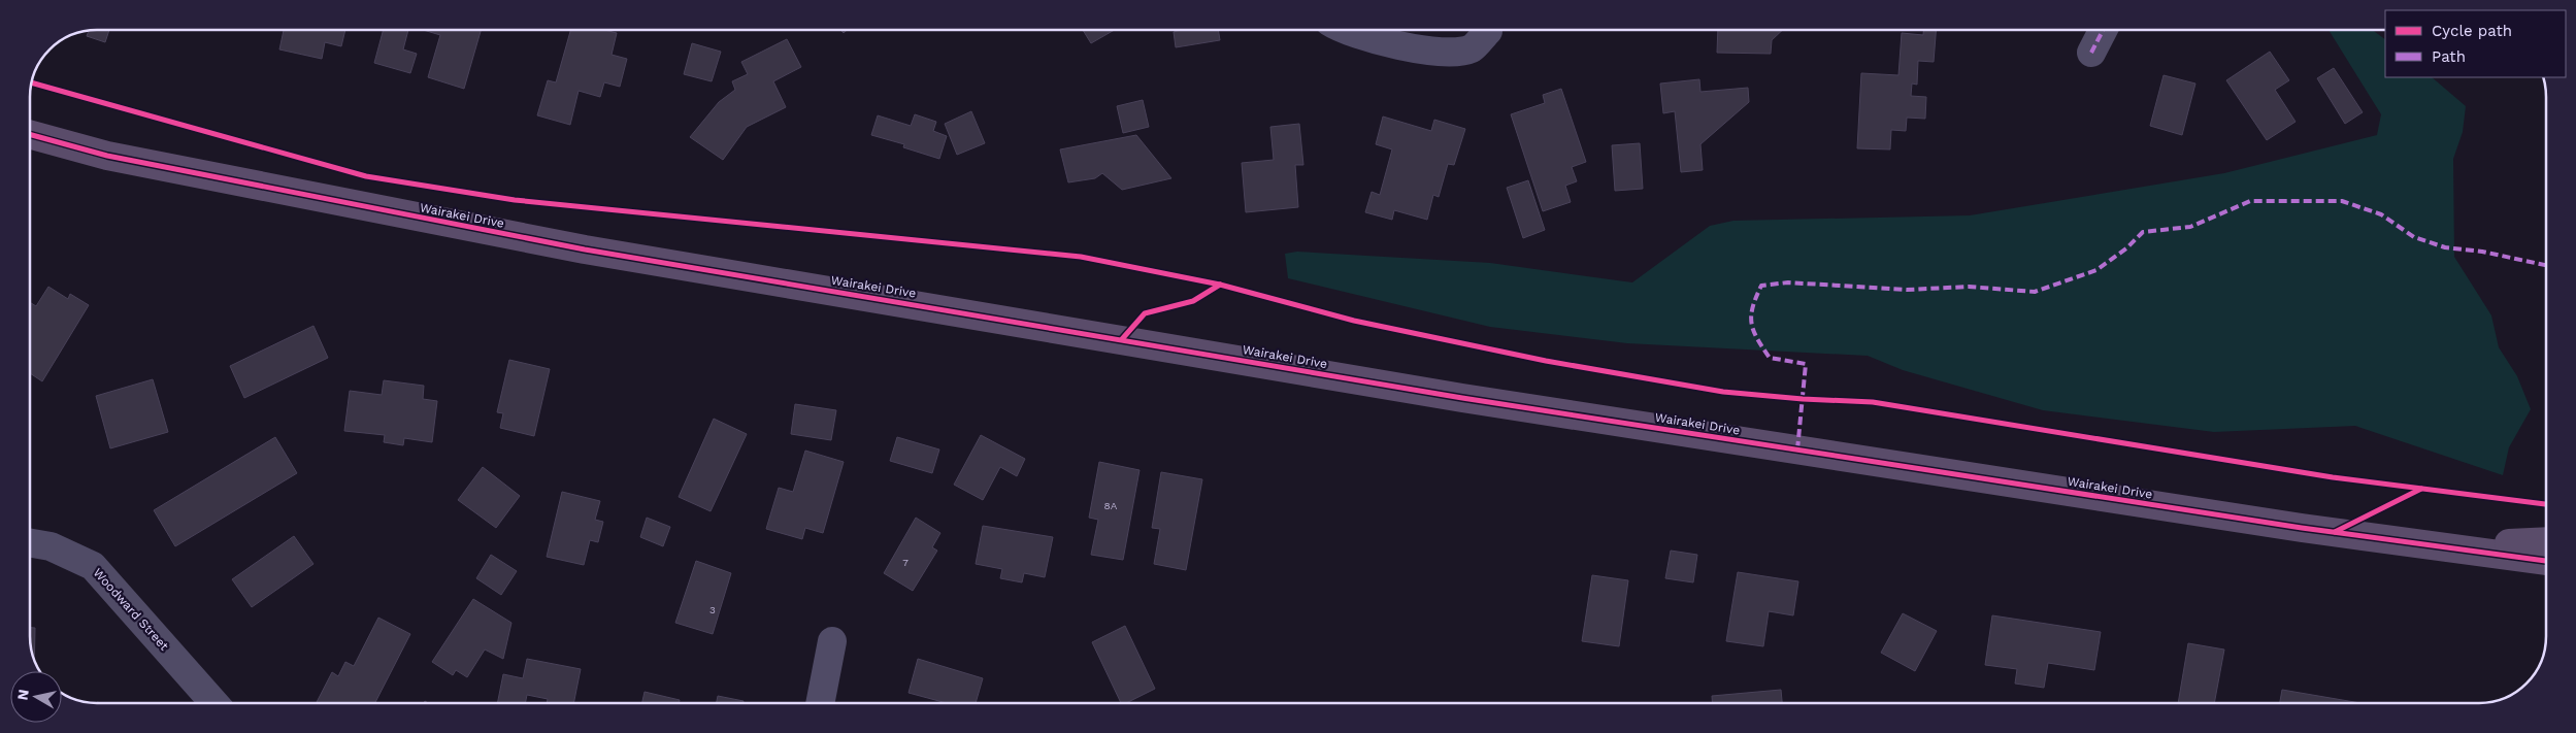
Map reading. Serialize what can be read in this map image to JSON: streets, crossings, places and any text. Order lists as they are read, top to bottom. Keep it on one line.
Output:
{"streets":{"main road":["Wairakei Drive"],"street":["Woodward Street"]},"house_numbers":["8A","7","3"],"legend":["Cycle path","Path"],"north":"left"}
